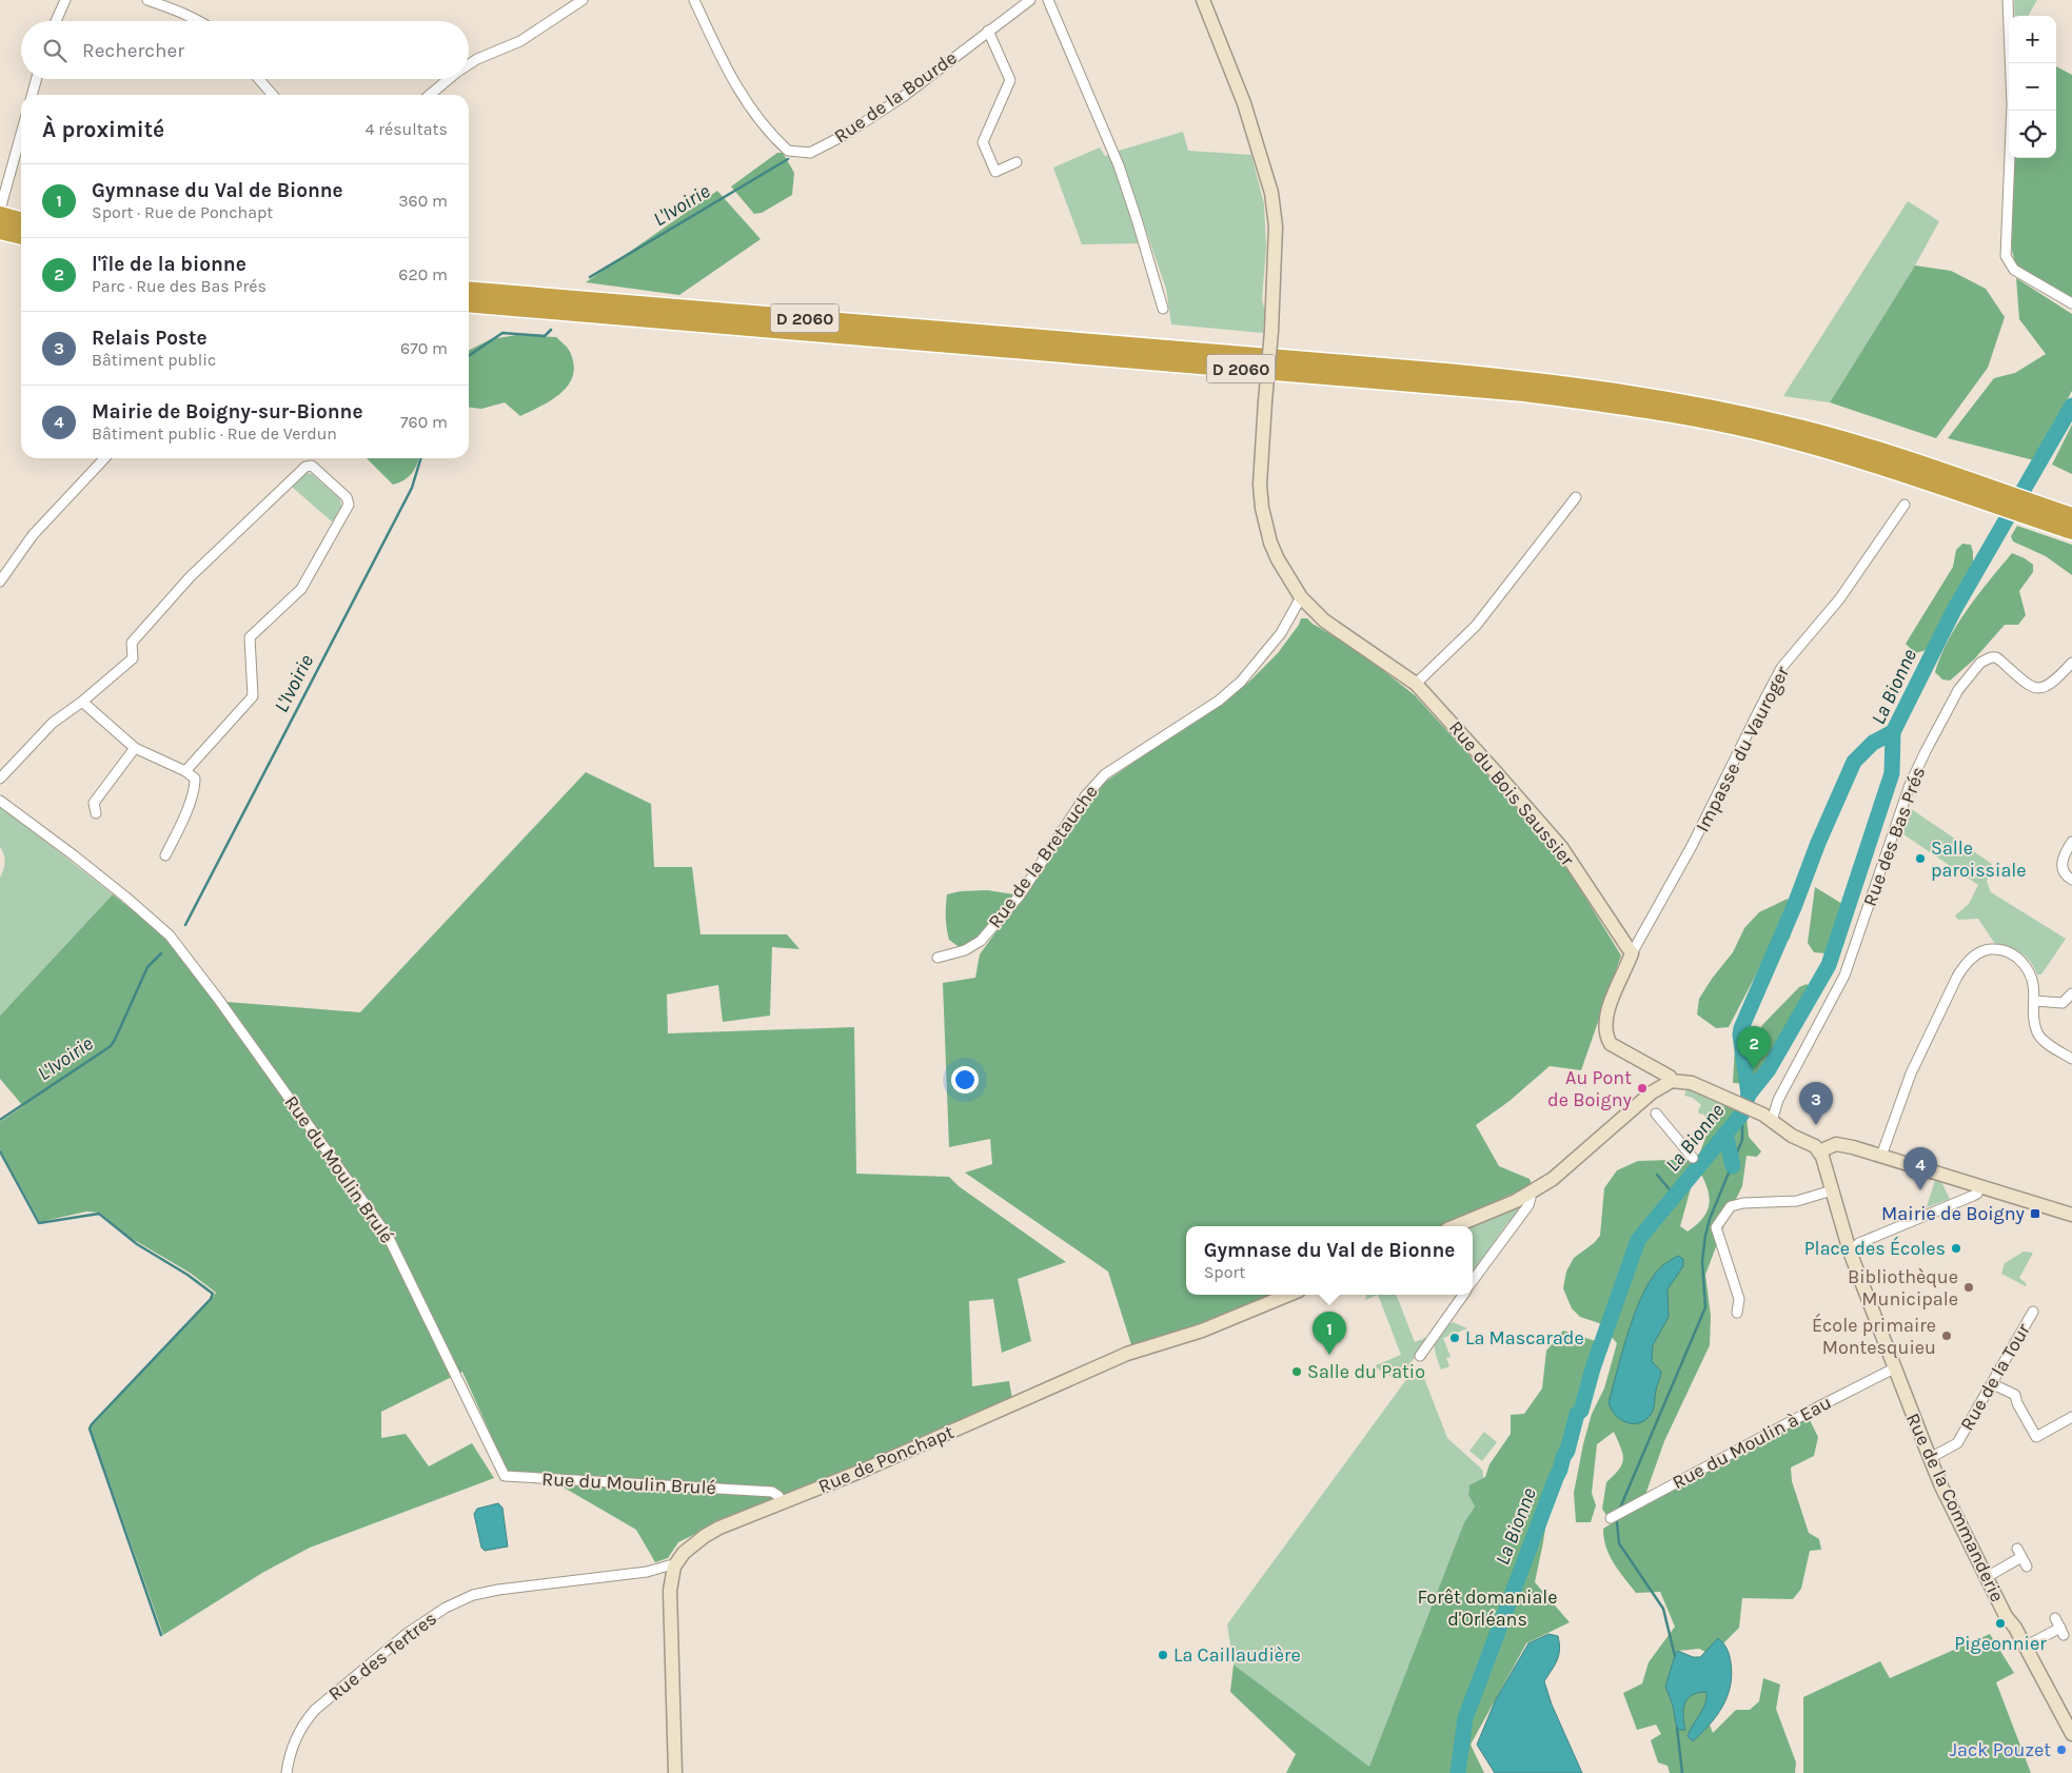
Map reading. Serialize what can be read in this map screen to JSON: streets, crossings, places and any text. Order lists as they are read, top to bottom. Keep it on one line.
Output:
{"streets":{"highway":["D 2060"],"street":["Rue de la Bourde","Impasse du Vauroger","Rue du Bois Saussier","Rue des Bas Prés","Rue de la Bretauche","Rue du Moulin Brulé","Rue de la Tour","Rue du Moulin à Eau","Rue de Ponchapt","Rue de la Commanderie","Rue des Tertres"]},"crossings":[["Impasse du Vauroger","Rue du Bois Saussier"],["Rue du Bois Saussier","Rue de la Bretauche"],["Rue du Moulin Brulé","Rue de Ponchapt"],["Rue de la Tour","Rue de la Commanderie"],["Rue du Moulin à Eau","Rue de la Commanderie"],["Rue de Ponchapt","Rue des Tertres"]],"water":["L'Ivoirie","La Bionne"],"parks":["Forêt domaniale d'Orléans"],"places":{"other":["Salle paroissiale","Au Pont de Boigny","Place des Écoles","Bibliothèque Municipale","École primaire Montesquieu","La Mascarade","Salle du Patio","Pigeonnier","La Caillaudière","Jack Pouzet"],"transit":["Mairie de Boigny"]},"page":{"map_buttons":["+","−"],"search":"Rechercher","heading":["À proximité","4 résultats"],"list":[{"mark":"1","name":"Gymnase du Val de Bionne","note":"Sport · Rue de Ponchapt","value":"360 m"},{"mark":"2","name":"l'île de la bionne","note":"Parc · Rue des Bas Prés","value":"620 m"},{"mark":"3","name":"Relais Poste","note":"Bâtiment public","value":"670 m"},{"mark":"4","name":"Mairie de Boigny-sur-Bionne","note":"Bâtiment public · Rue de Verdun","value":"760 m"}],"pins":["2","3","4","1"],"popup":["Gymnase du Val de Bionne","Sport"]}}
